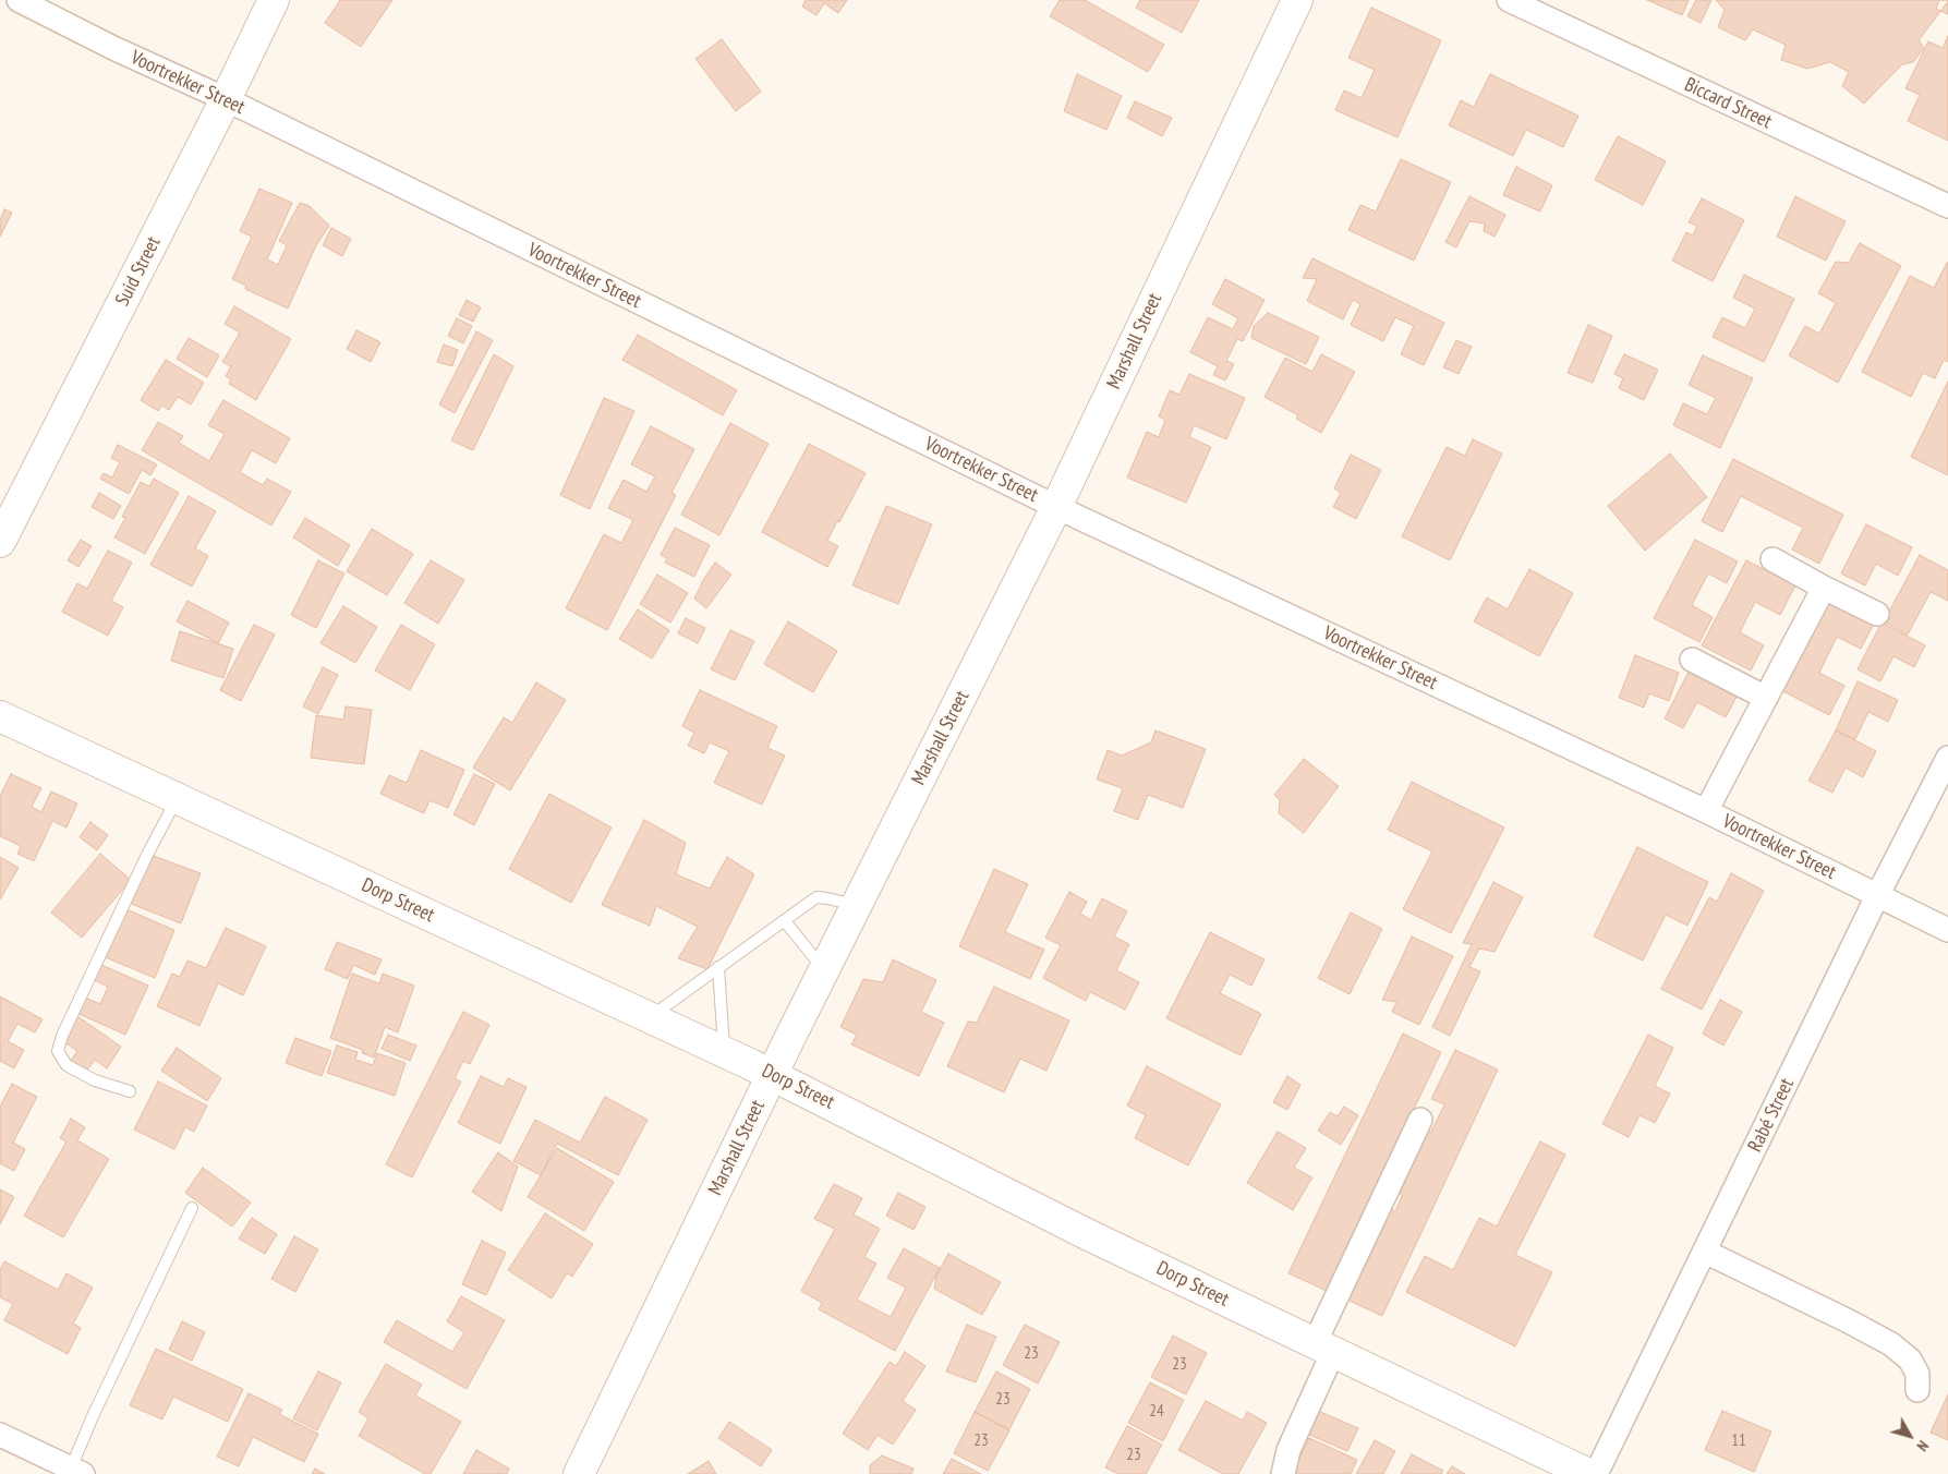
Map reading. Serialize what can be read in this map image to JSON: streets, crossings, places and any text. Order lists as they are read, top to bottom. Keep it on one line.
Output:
{"streets":{"street":["Voortrekker Street","Biccard Street","Suid Street","Marshall Street","Dorp Street","Rabé Street"]},"crossings":[["Voortrekker Street","Suid Street"],["Voortrekker Street","Marshall Street"],["Voortrekker Street","Rabé Street"],["Marshall Street","Dorp Street"]],"house_numbers":["23","23","23","24","23","11","23"],"north":"bottom right"}
